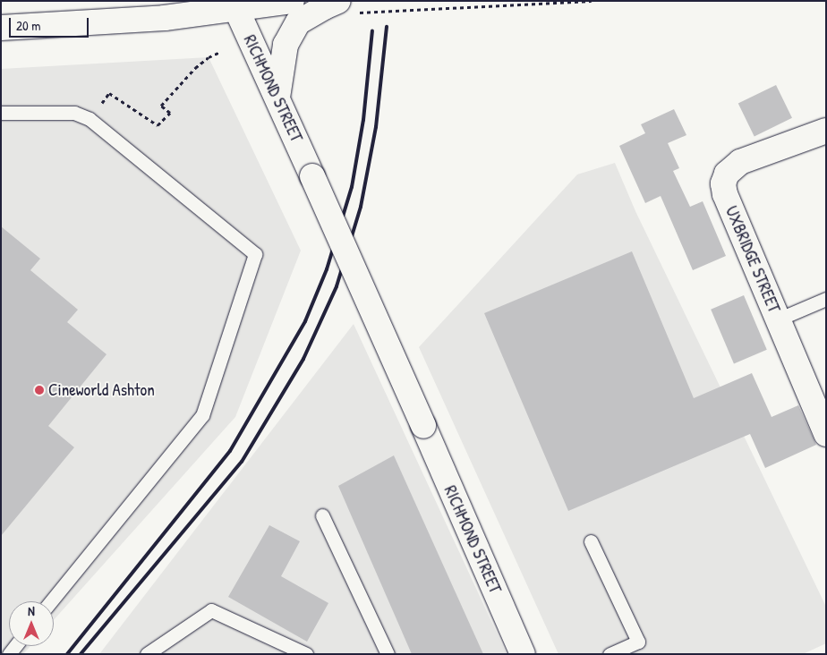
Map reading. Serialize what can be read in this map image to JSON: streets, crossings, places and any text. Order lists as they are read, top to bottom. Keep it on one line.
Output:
{"streets":{"main road":["RICHMOND STREET","UXBRIDGE STREET"]},"places":["Cineworld Ashton"],"scale_bar":"20 m","north":"top"}
